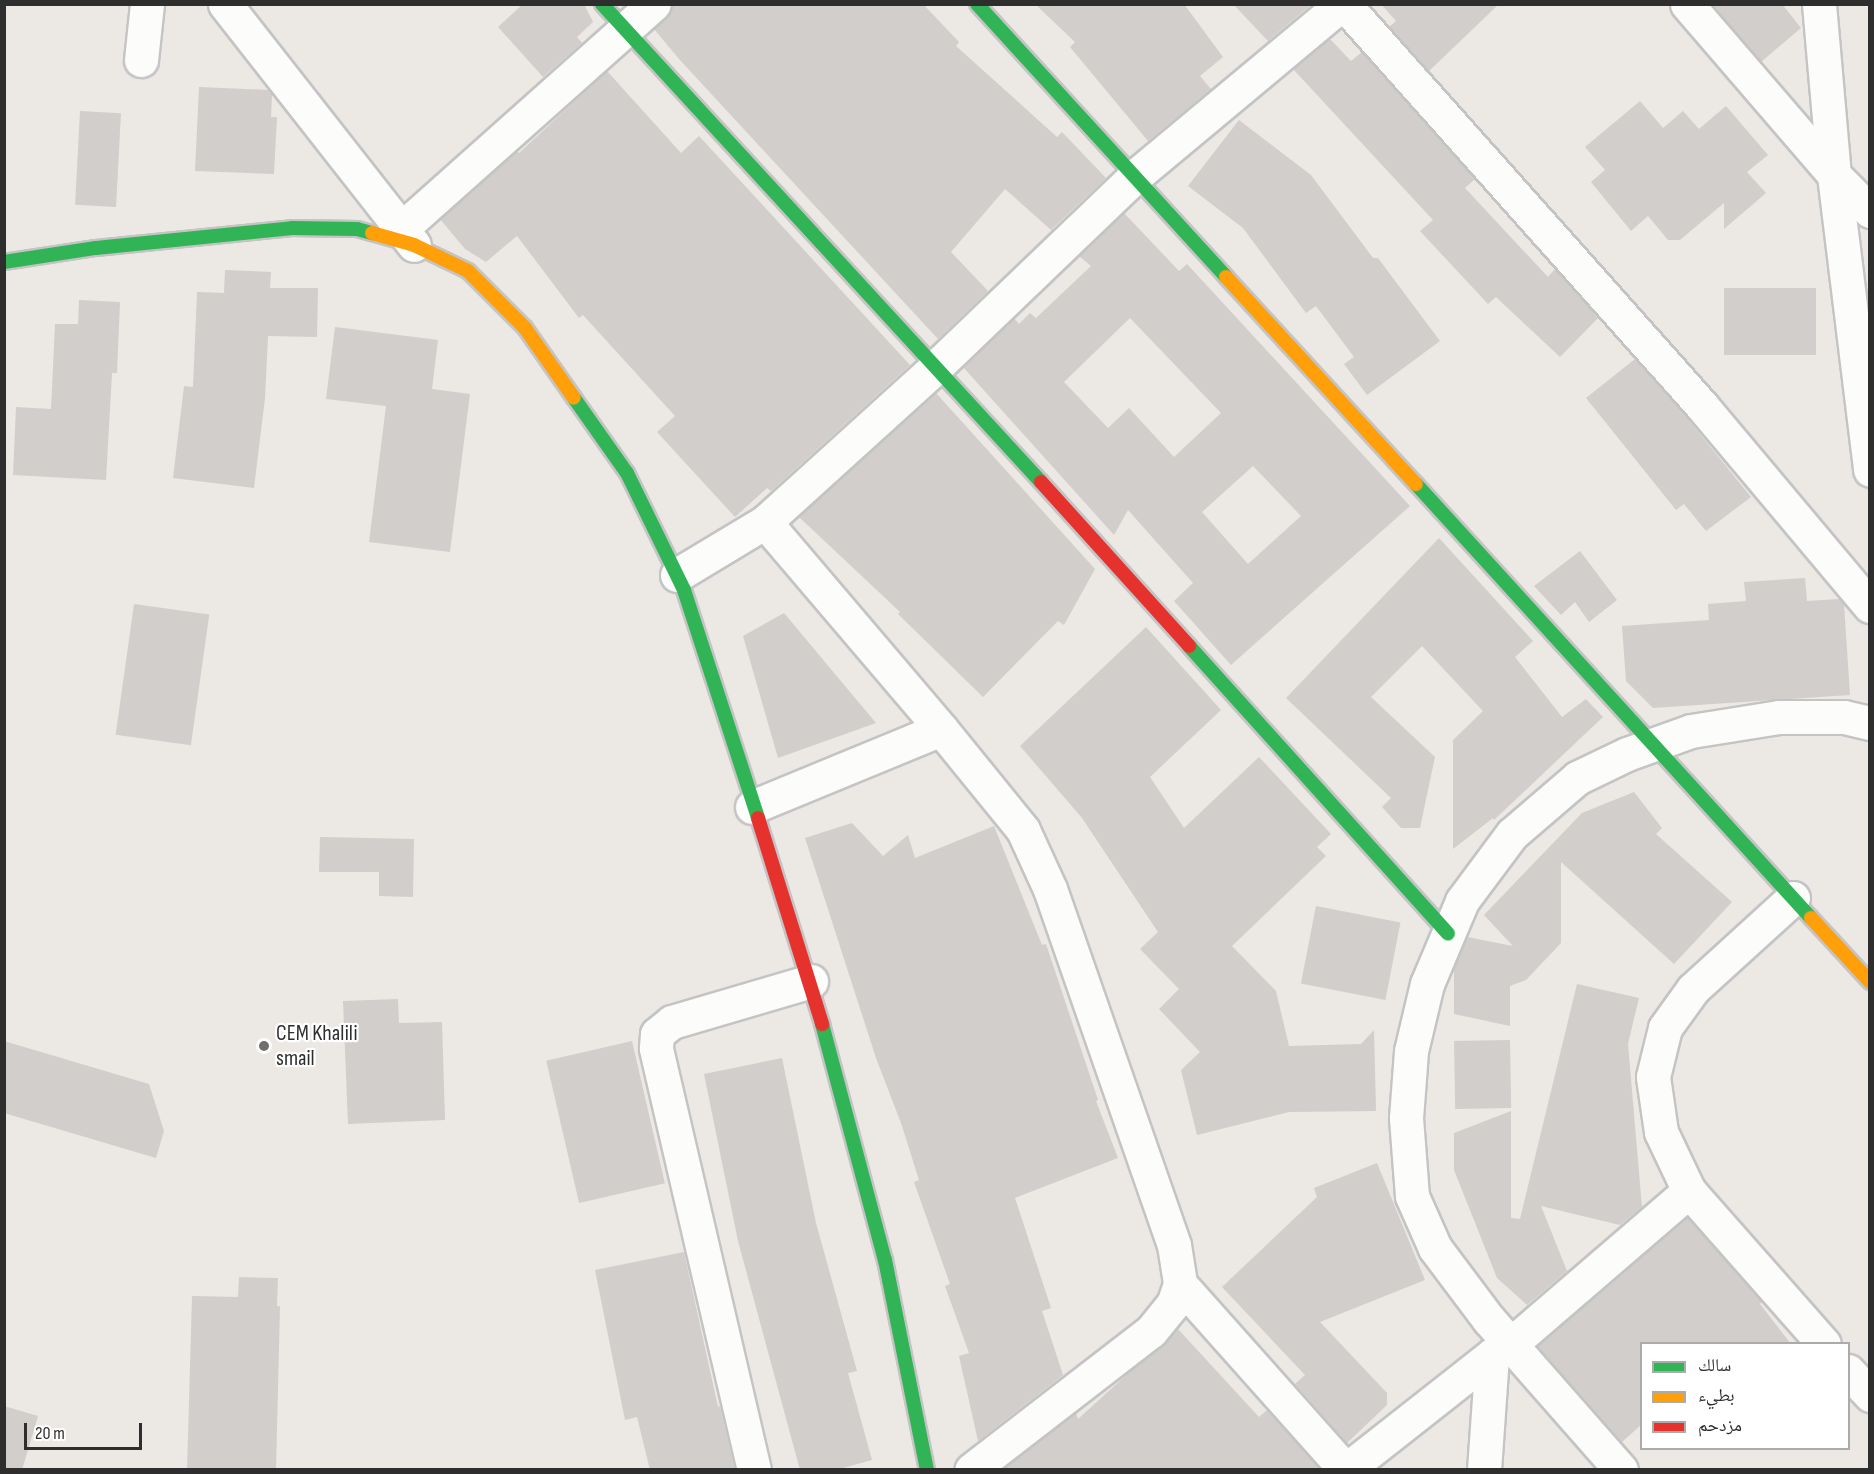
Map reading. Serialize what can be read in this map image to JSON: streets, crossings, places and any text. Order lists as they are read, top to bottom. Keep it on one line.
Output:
{"places":["CEM Khalili smail"],"legend":["سالك","بطيء","مزدحم"],"scale_bar":"20 m"}
